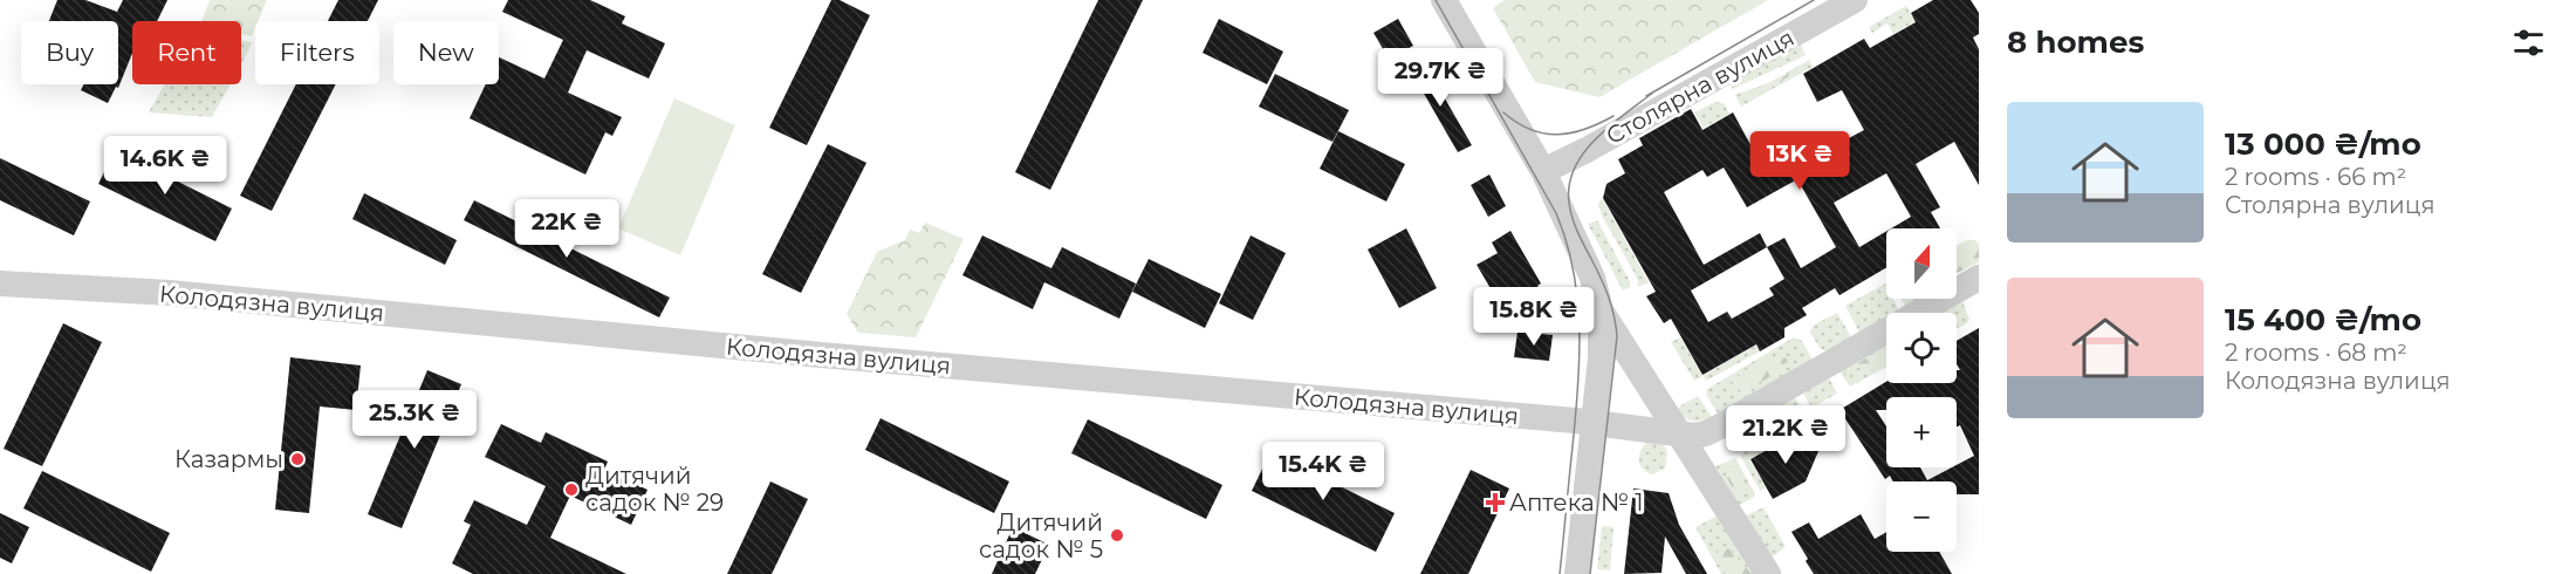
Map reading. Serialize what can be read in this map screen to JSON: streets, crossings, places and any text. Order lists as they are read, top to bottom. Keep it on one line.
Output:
{"streets":{"street":["Столярна вулиця","Колодязна вулиця"]},"places":{"other":["Казармы","Дитячий садок № 29","Дитячий садок № 5"],"health":["Аптека № 1"]},"north":"top","page":{"heading":"8 homes","chip":["Buy","Rent","Filters","New"],"price":["29.7K ₴","13K ₴","14.6K ₴","22K ₴","15.8K ₴","25.3K ₴","21.2K ₴","15.4K ₴"],"list":[{"name":"13 000 ₴/mo","note":"2 rooms · 66 m² · Столярна вулиця"},{"name":"15 400 ₴/mo","note":"2 rooms · 68 m² · Колодязна вулиця"}],"map_buttons":["+","−"]}}
